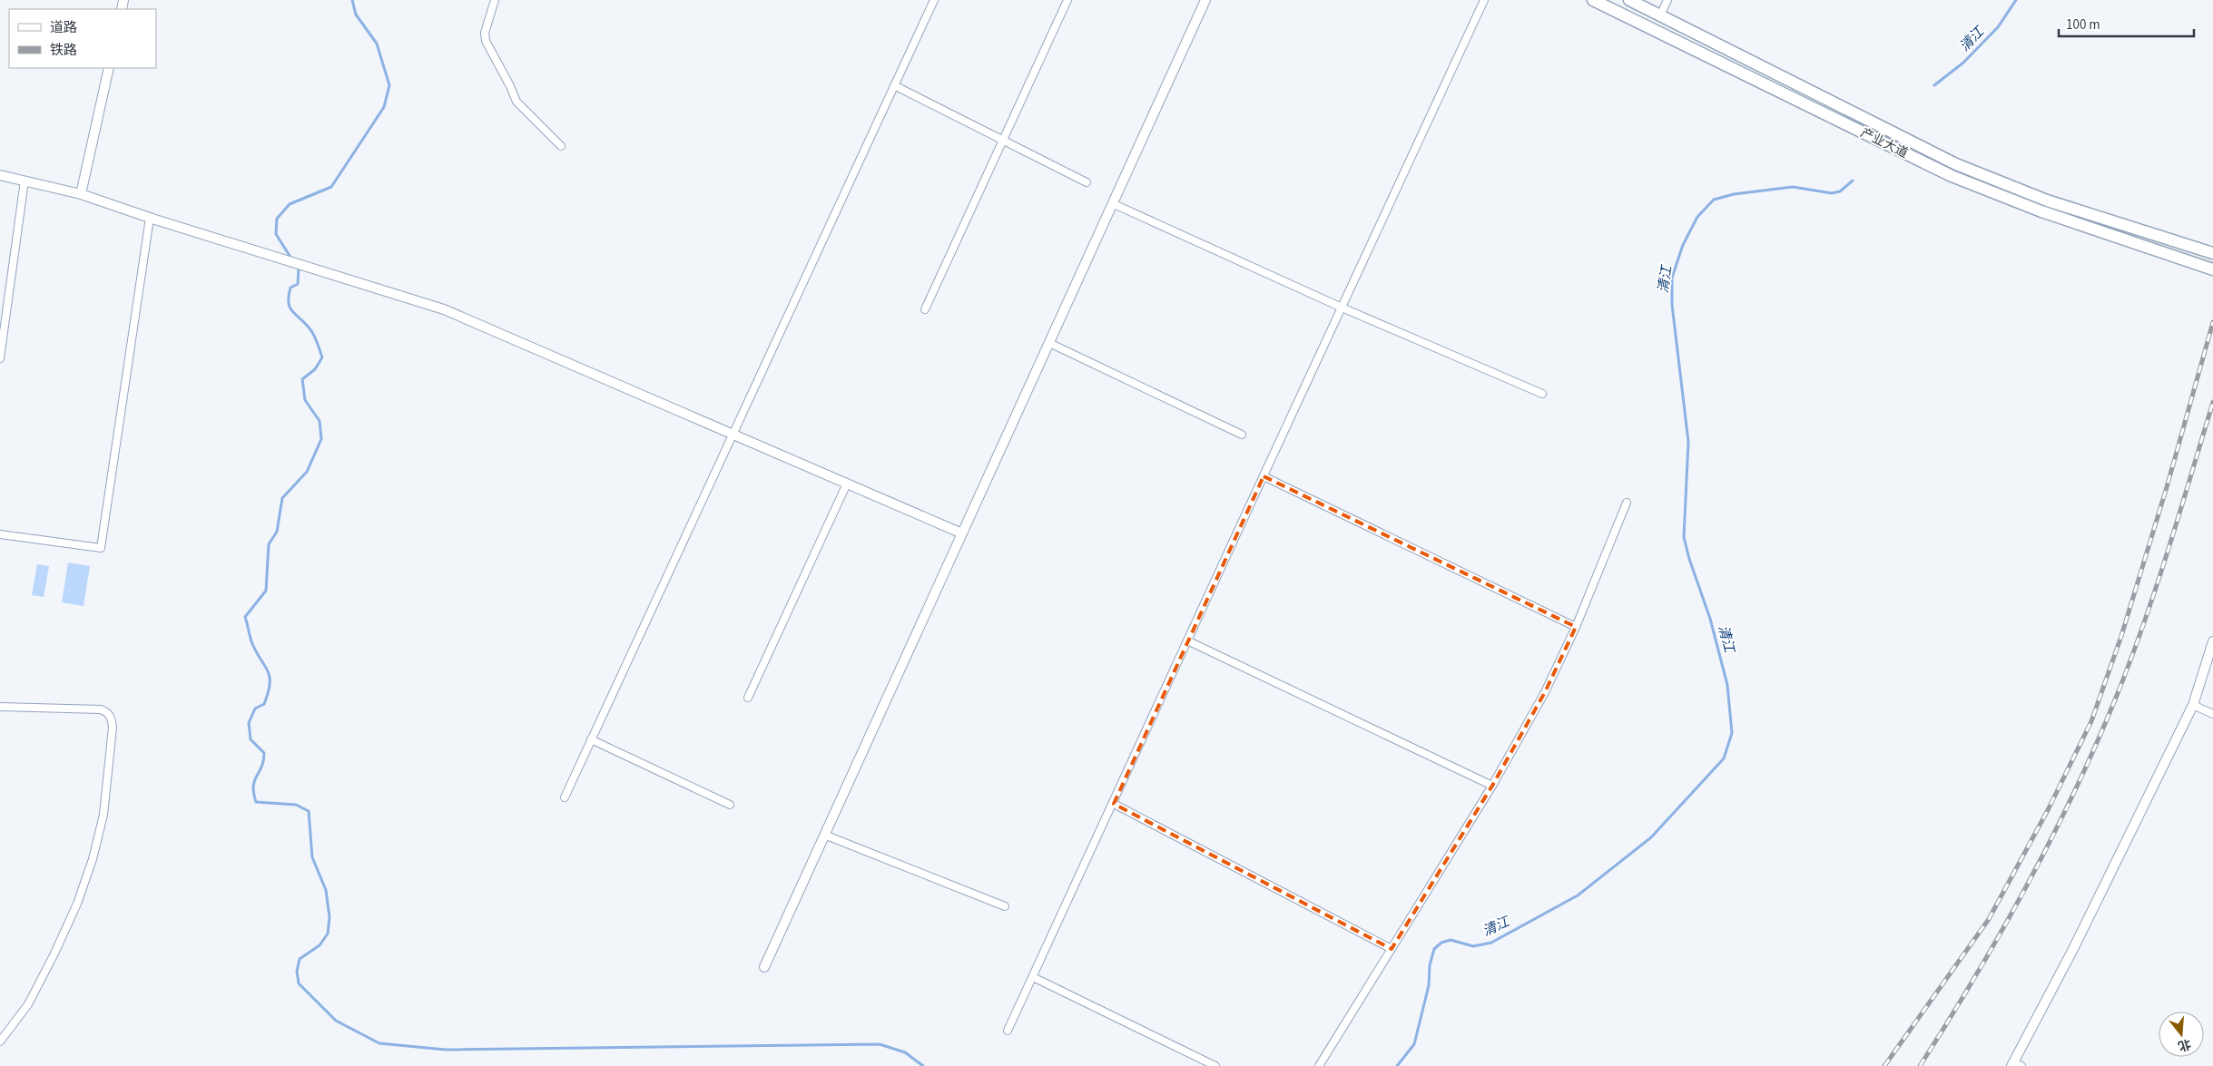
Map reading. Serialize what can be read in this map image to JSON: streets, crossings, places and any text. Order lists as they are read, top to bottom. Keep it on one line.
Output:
{"streets":{"main road":["产业大道"]},"water":["清江"],"legend":["道路","铁路"],"scale_bar":"100 m","north":"bottom"}
